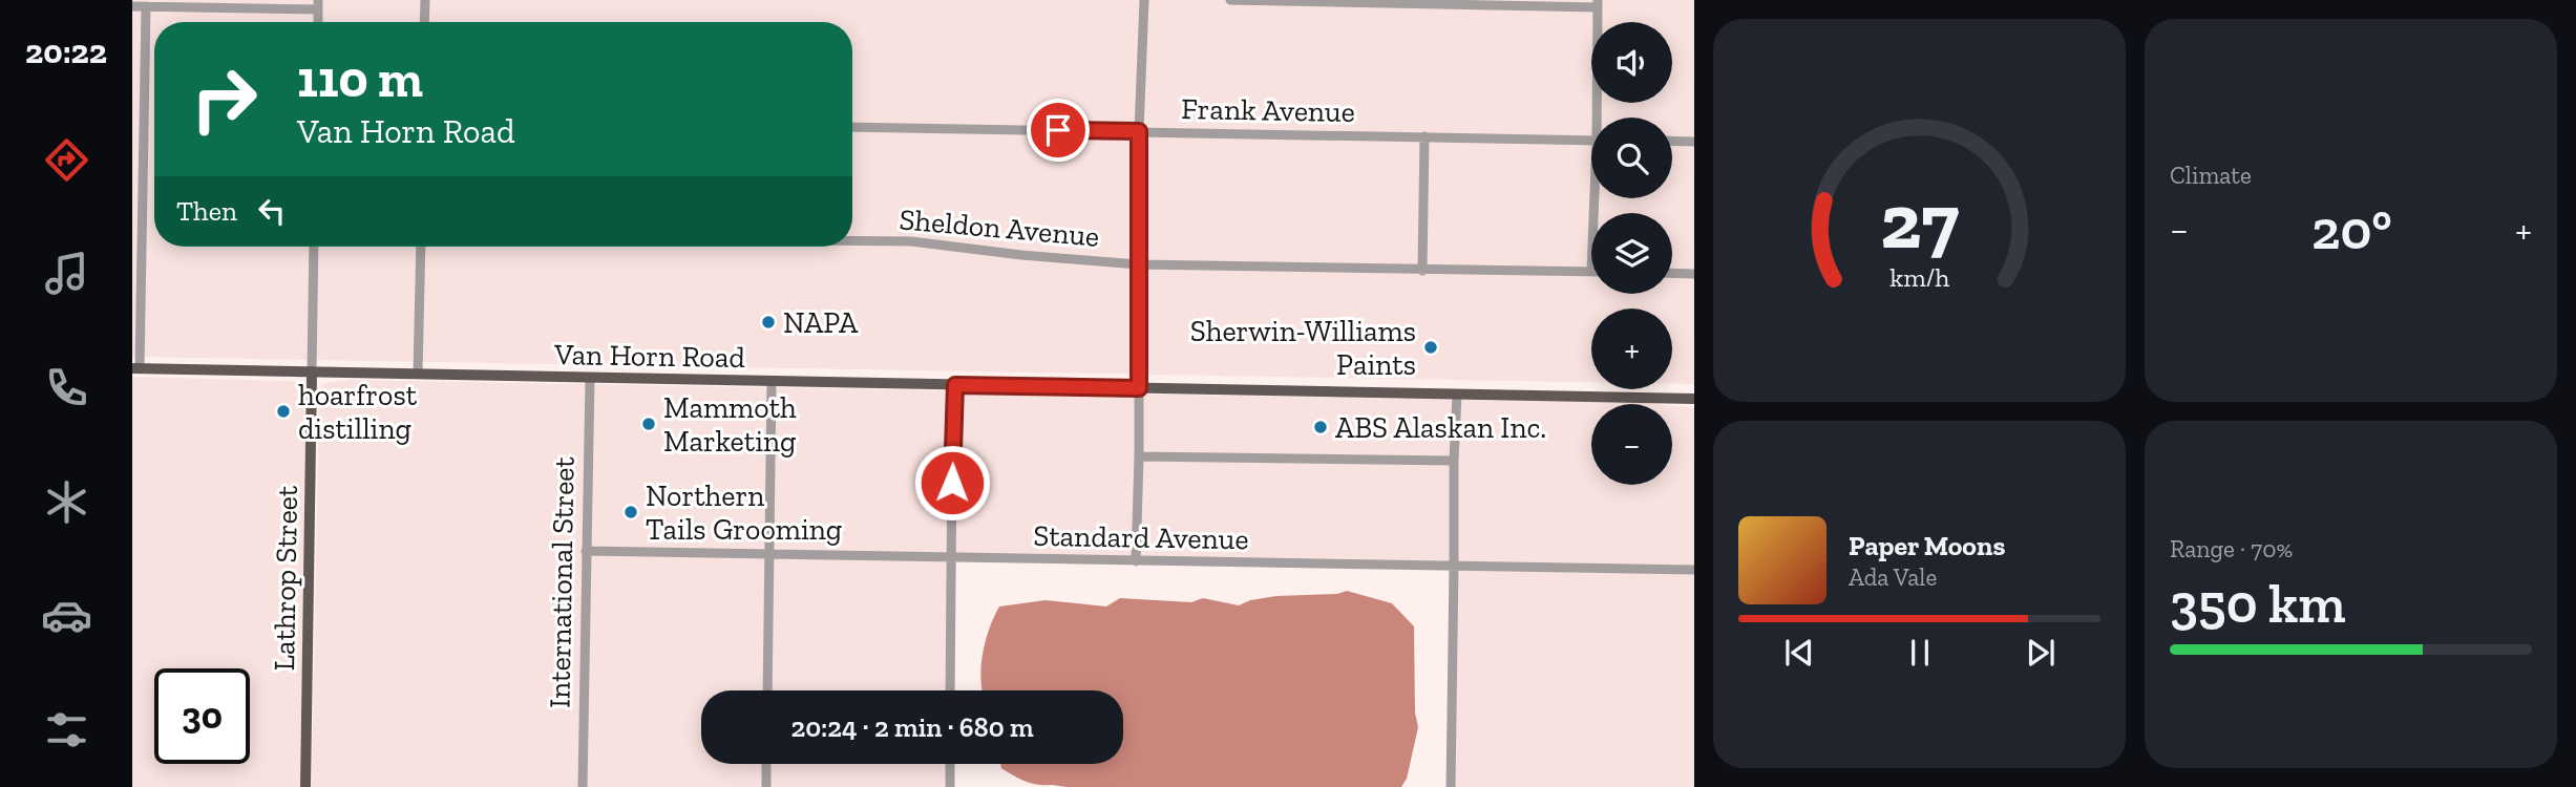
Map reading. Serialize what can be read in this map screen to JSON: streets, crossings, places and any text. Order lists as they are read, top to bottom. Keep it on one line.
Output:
{"streets":{"main road":["Van Horn Road","Lathrop Street"],"street":["Frank Avenue","Sheldon Avenue","Standard Avenue","International Street"]},"crossings":[["Van Horn Road","Lathrop Street"],["Van Horn Road","International Street"],["Standard Avenue","International Street"]],"places":["NAPA","Sherwin-Williams Paints","hoarfrost distilling","Mammoth Marketing","ABS Alaskan Inc.","Northern Tails Grooming"],"page":{"tabs":"20:22","tile":["Climate",["Range · 70%","350 km"]],"map_buttons":["+","−"],"turn":["110 m","Van Horn Road"],"then":"Then","heat":["−","20°","+"],"song":["Paper Moons","Ada Vale"],"limit":"30","trip":"20:24 · 2 min · 680 m","gauge":["27","km/h"]}}
